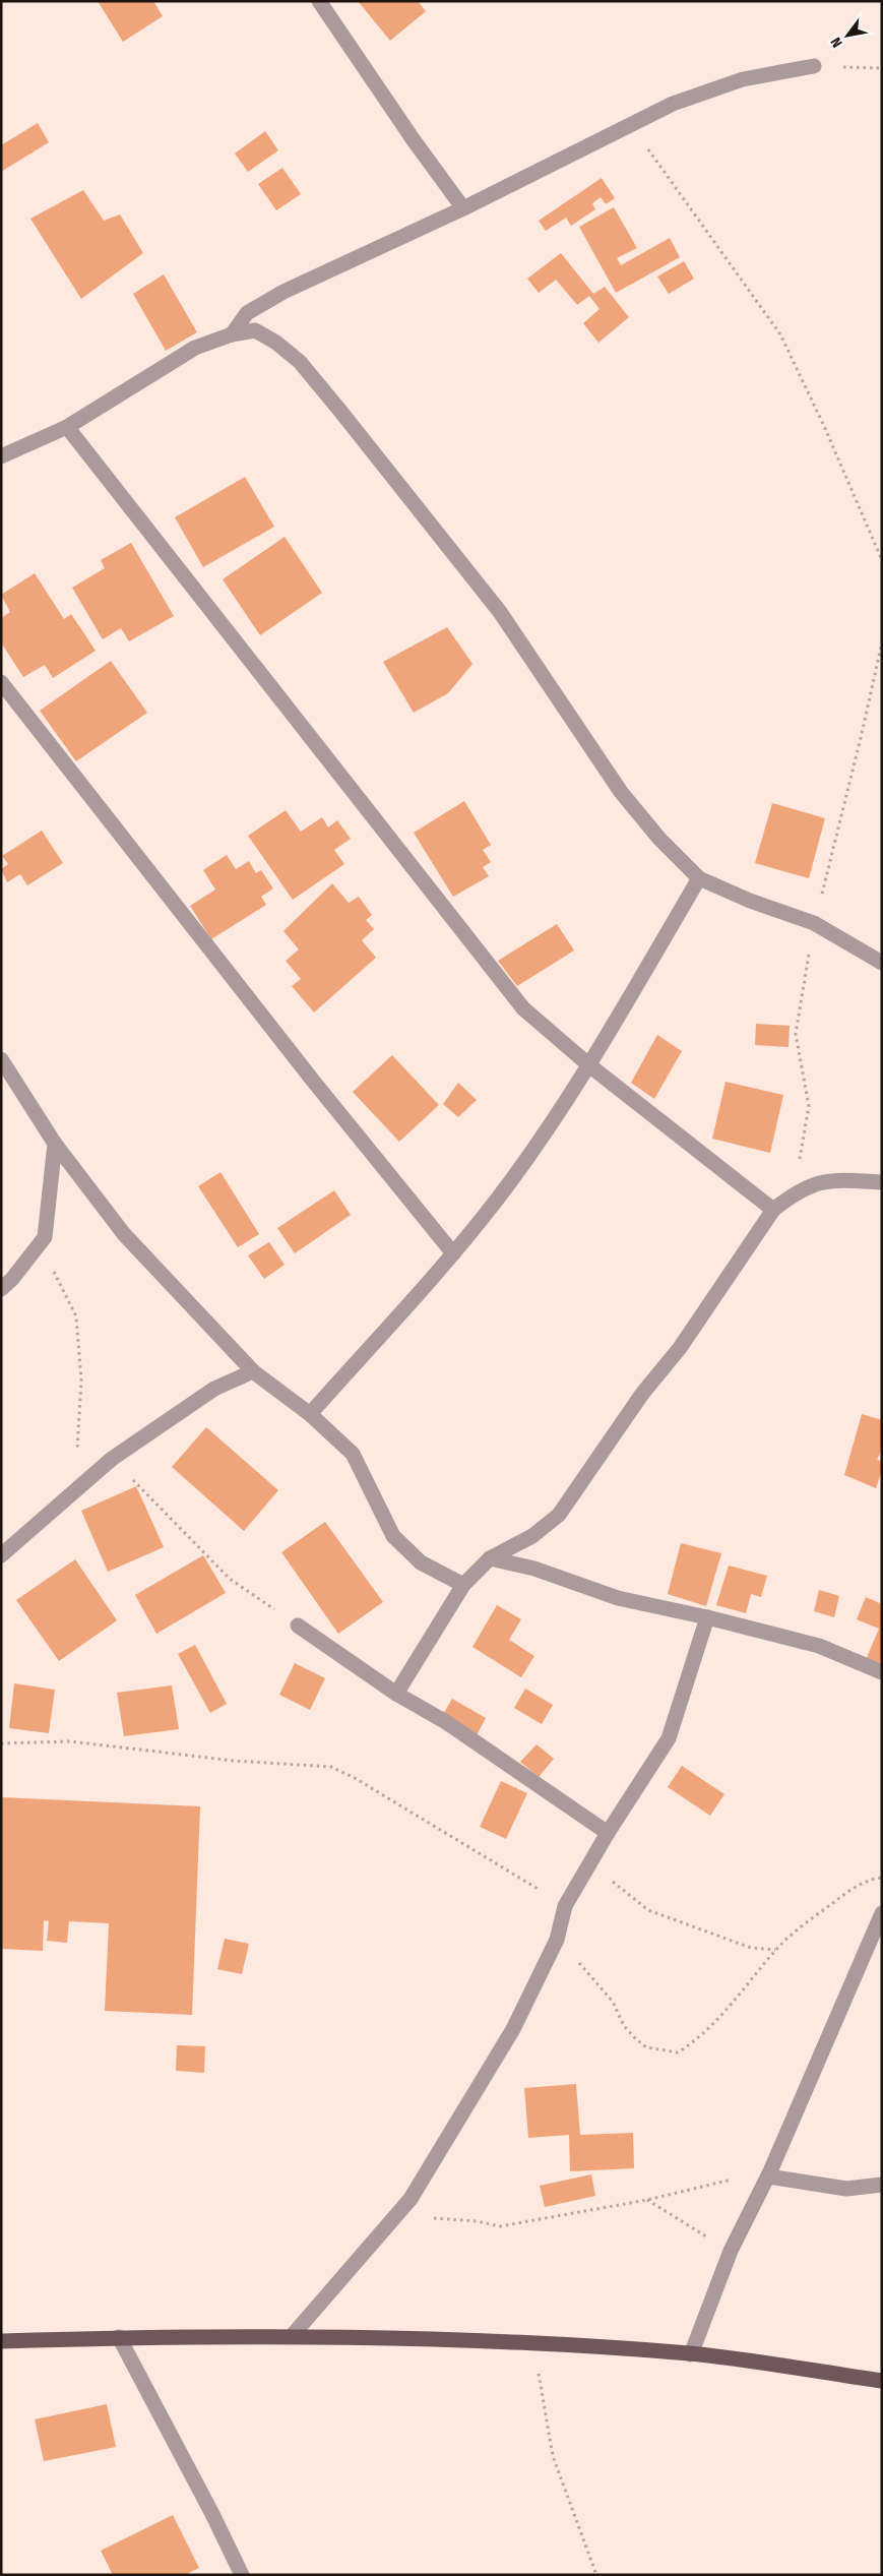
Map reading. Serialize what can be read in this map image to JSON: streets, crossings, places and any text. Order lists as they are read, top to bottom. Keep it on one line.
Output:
{"north":"bottom left"}
